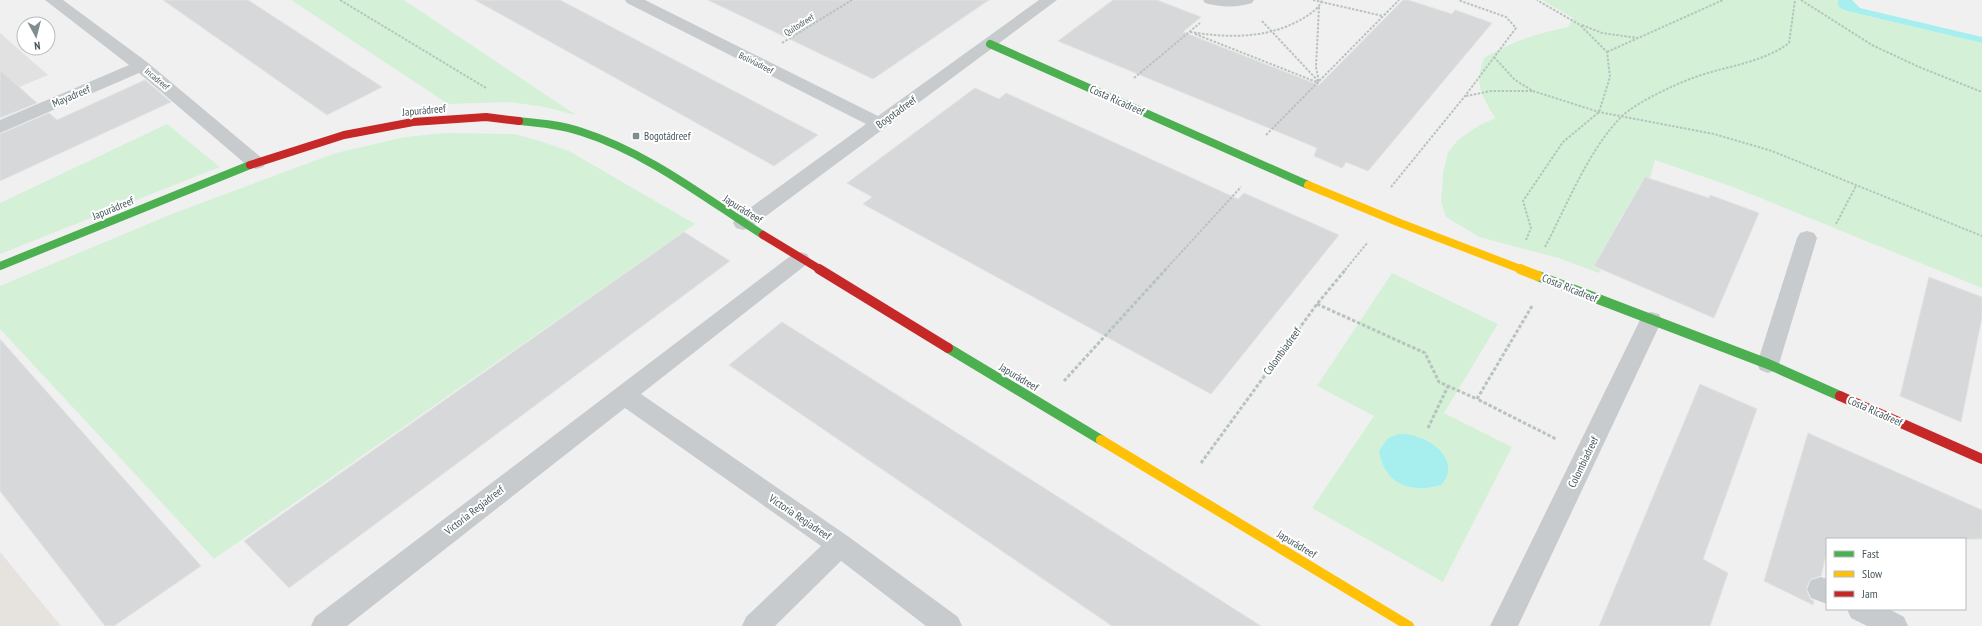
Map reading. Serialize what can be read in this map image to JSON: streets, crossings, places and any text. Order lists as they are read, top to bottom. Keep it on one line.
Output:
{"streets":{"street":["Boliviadreef","Incadreef","Mayadreef","Costa Ricadreef","Japurádreef","Bogotadreef","Colombiadreef","Victoria Regiadreef"],"path":["Quitodreef"]},"crossings":[["Quitodreef","Boliviadreef"],["Boliviadreef","Bogotadreef"],["Incadreef","Mayadreef"],["Incadreef","Japurádreef"],["Costa Ricadreef","Bogotadreef"],["Costa Ricadreef","Colombiadreef"],["Japurádreef","Bogotadreef"],["Japurádreef","Colombiadreef"],["Japurádreef","Victoria Regiadreef"]],"places":{"transit":["Bogotádreef"]},"legend":["Fast","Slow","Jam"],"north":"bottom"}
